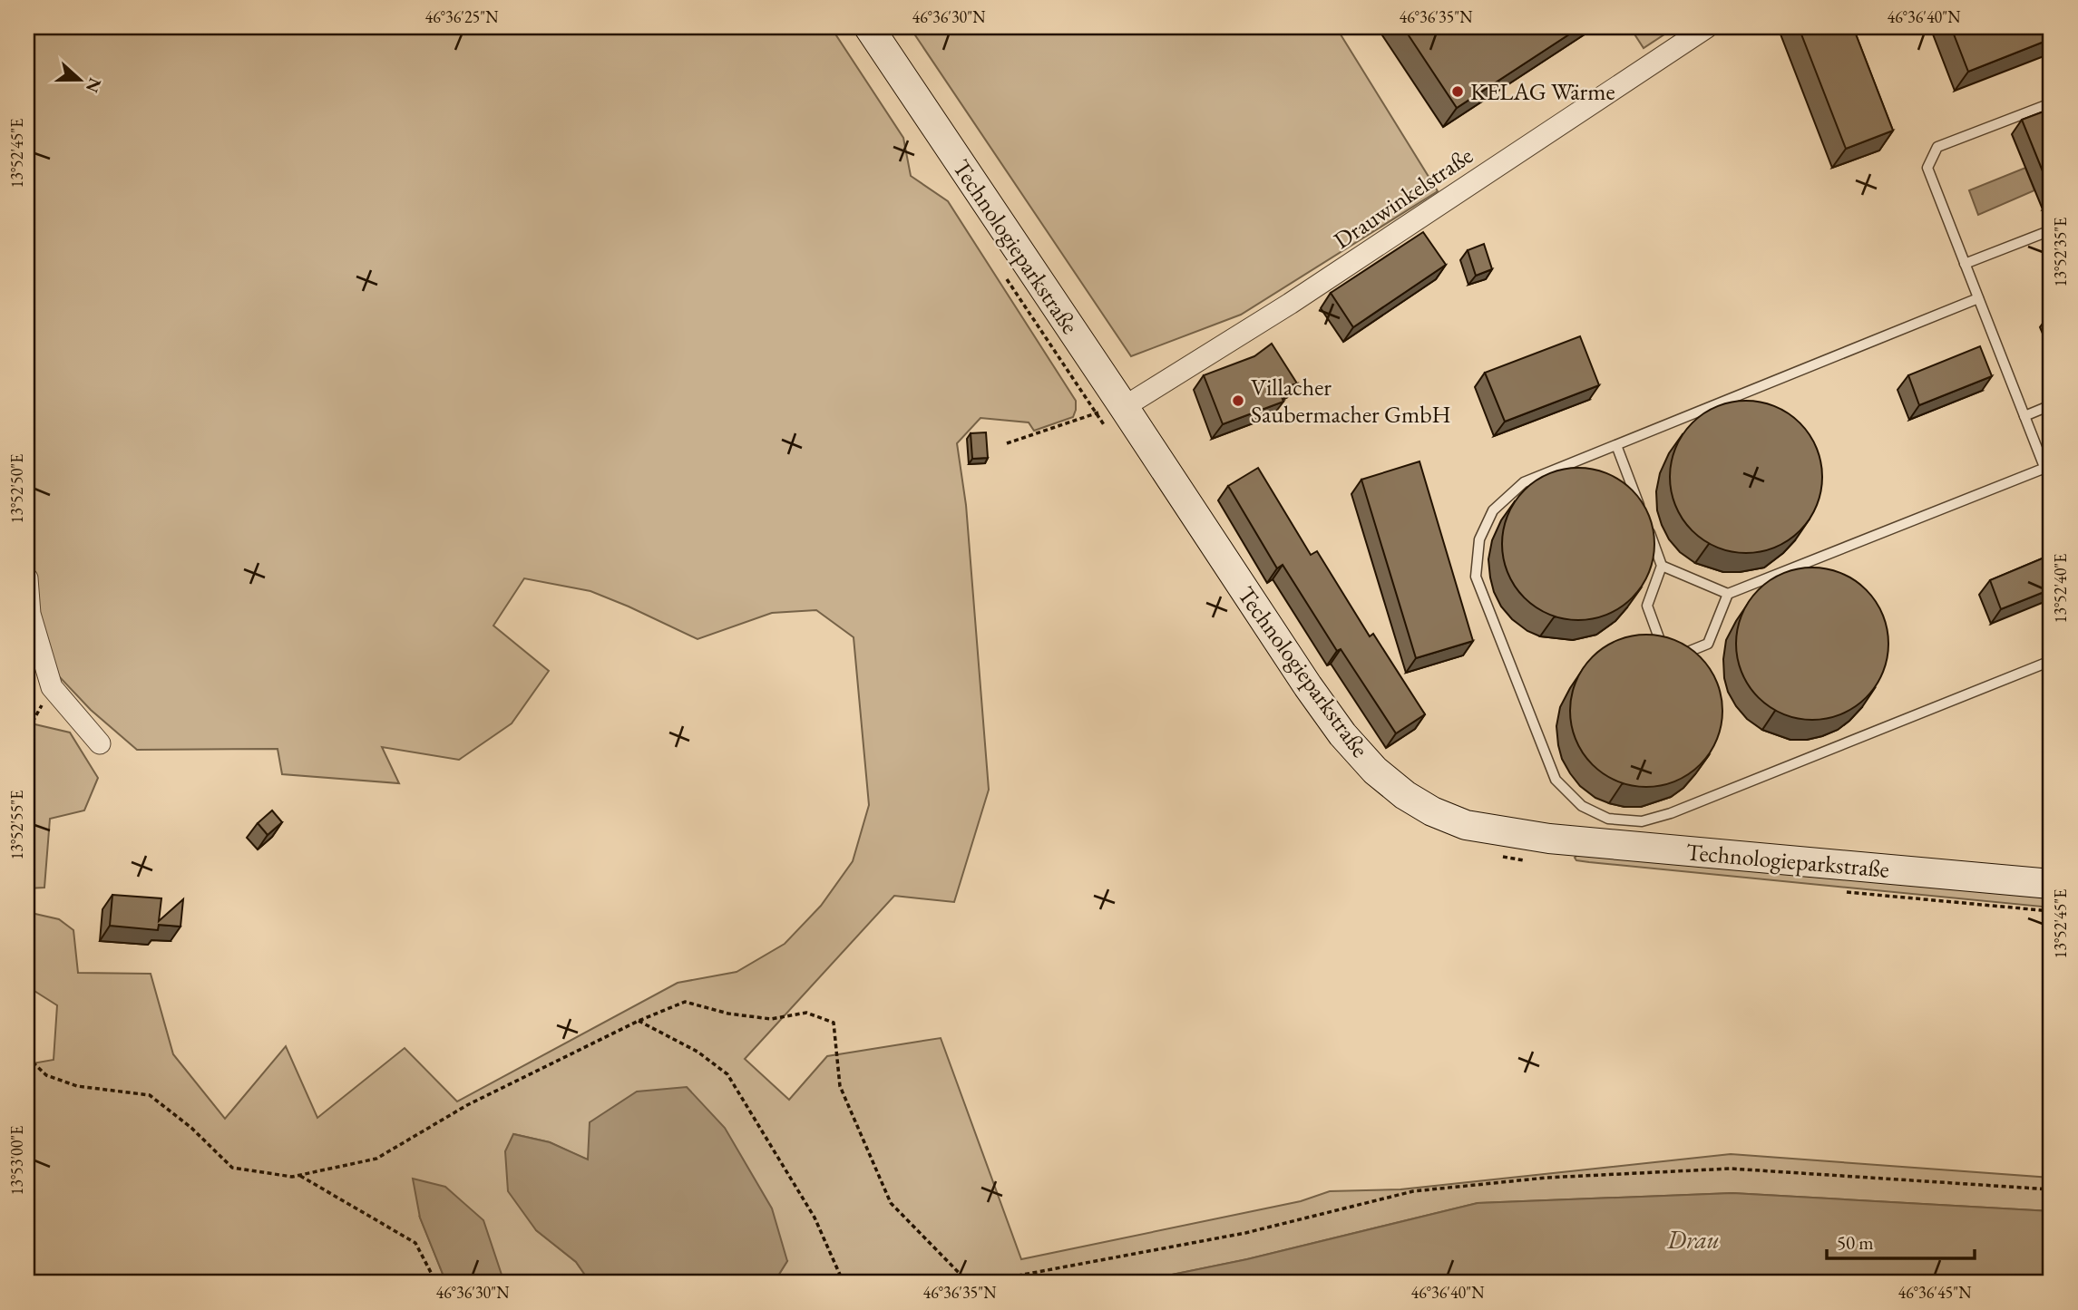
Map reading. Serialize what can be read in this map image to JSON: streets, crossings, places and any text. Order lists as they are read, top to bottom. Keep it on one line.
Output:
{"streets":{"street":["Drauwinkelstraße","Technologieparkstraße"]},"crossings":[["Drauwinkelstraße","Technologieparkstraße"]],"water":["Drau"],"places":["KELAG Wärme","Villacher Saubermacher GmbH"],"scale_bar":"50 m","north":"right","coordinates":["46°36'25\"N","46°36'30\"N","46°36'35\"N","46°36'40\"N","13°52'45\"E","13°52'35\"E","13°52'50\"E","13°52'40\"E","13°52'55\"E","13°53'00\"E","46°36'45\"N"]}
